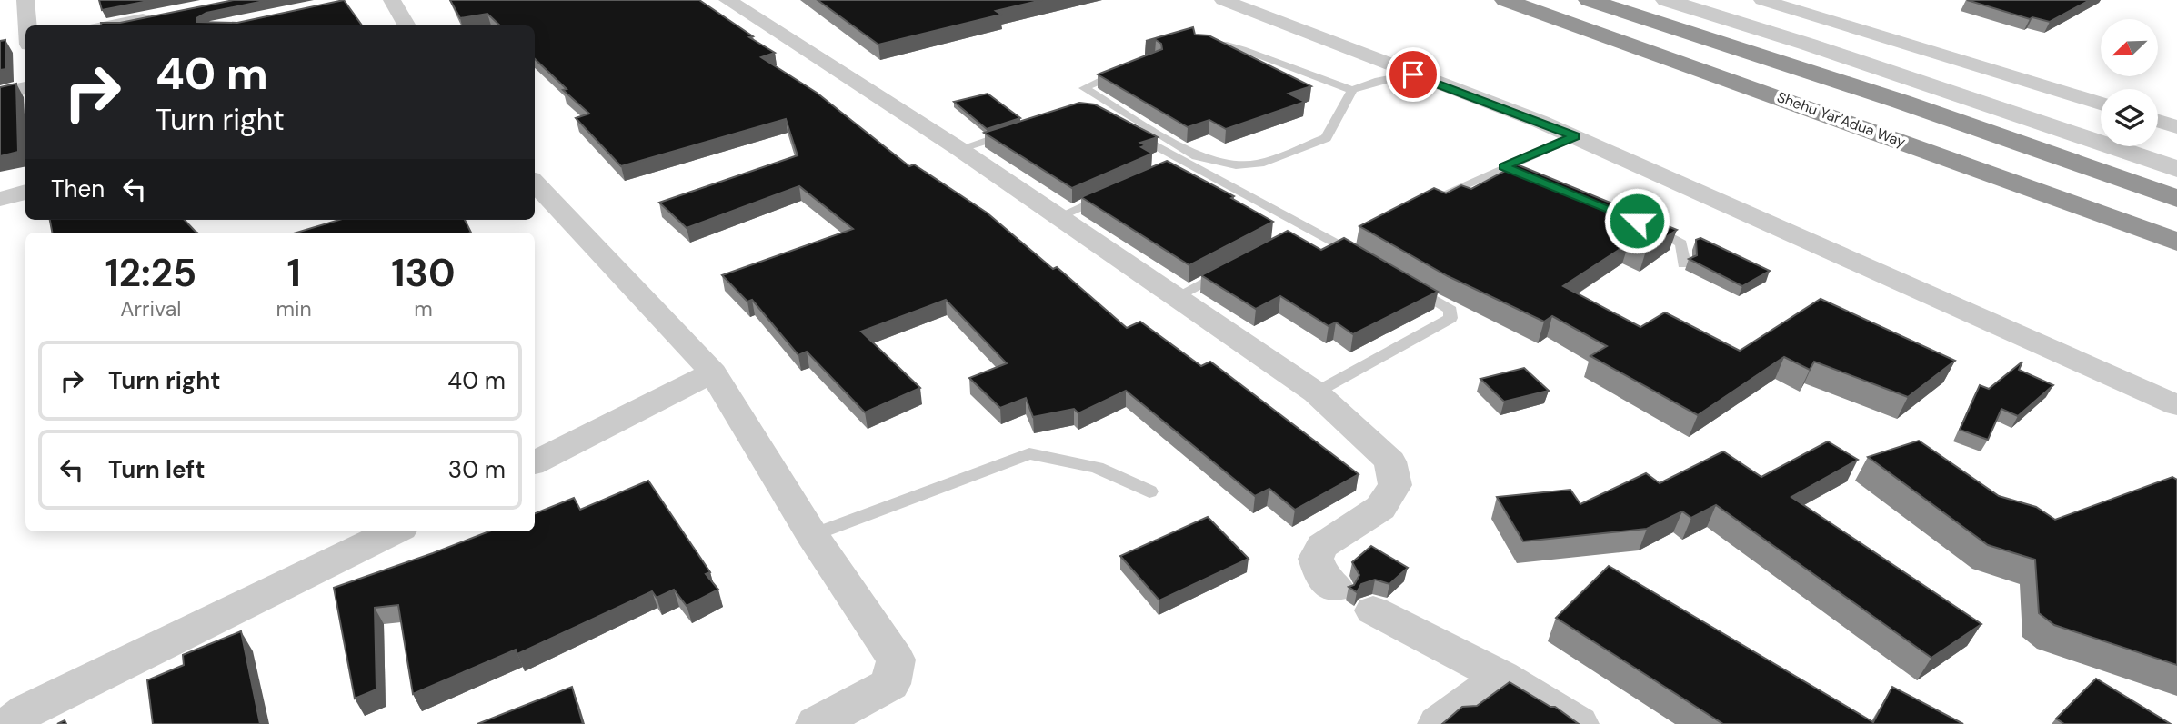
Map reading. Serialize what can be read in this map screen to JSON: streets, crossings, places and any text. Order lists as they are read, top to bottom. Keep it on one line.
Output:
{"streets":{"highway":["Shehu Yar'Adua Way"]},"north":"bottom left","page":{"turn":["40 m","Turn right"],"then":"Then","eta":["12:25","Arrival","1","min","130","m"],"list":[{"name":"Turn right","value":"40 m"},{"name":"Turn left","value":"30 m"}]}}
